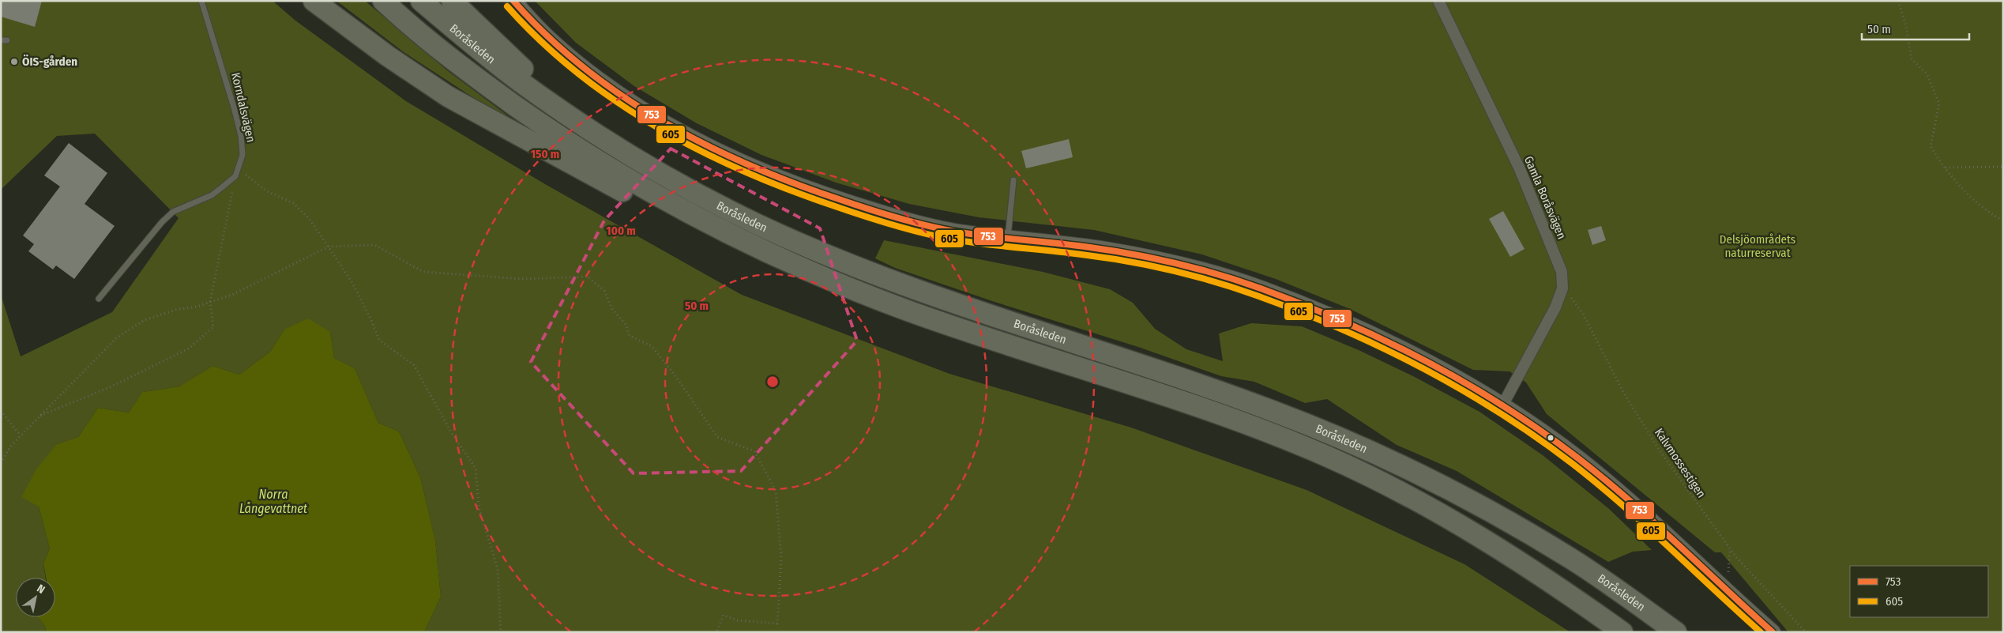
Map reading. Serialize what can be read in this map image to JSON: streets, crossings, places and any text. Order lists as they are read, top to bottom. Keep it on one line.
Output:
{"streets":{"highway":["Boråsleden"],"street":["Gamla Boråsvägen"],"lane":["Korndalsvägen"],"path":["Kalvmossestigen"]},"crossings":[["Gamla Boråsvägen","Kalvmossestigen"]],"water":["Norra Långevattnet"],"parks":["Delsjöområdets naturreservat"],"places":["ÖIS-gården"],"lines":["transit line 753","transit line 605"],"legend":["753","605"],"scale_bar":"50 m","north":"top right","rings":["150 m","100 m","50 m"]}
